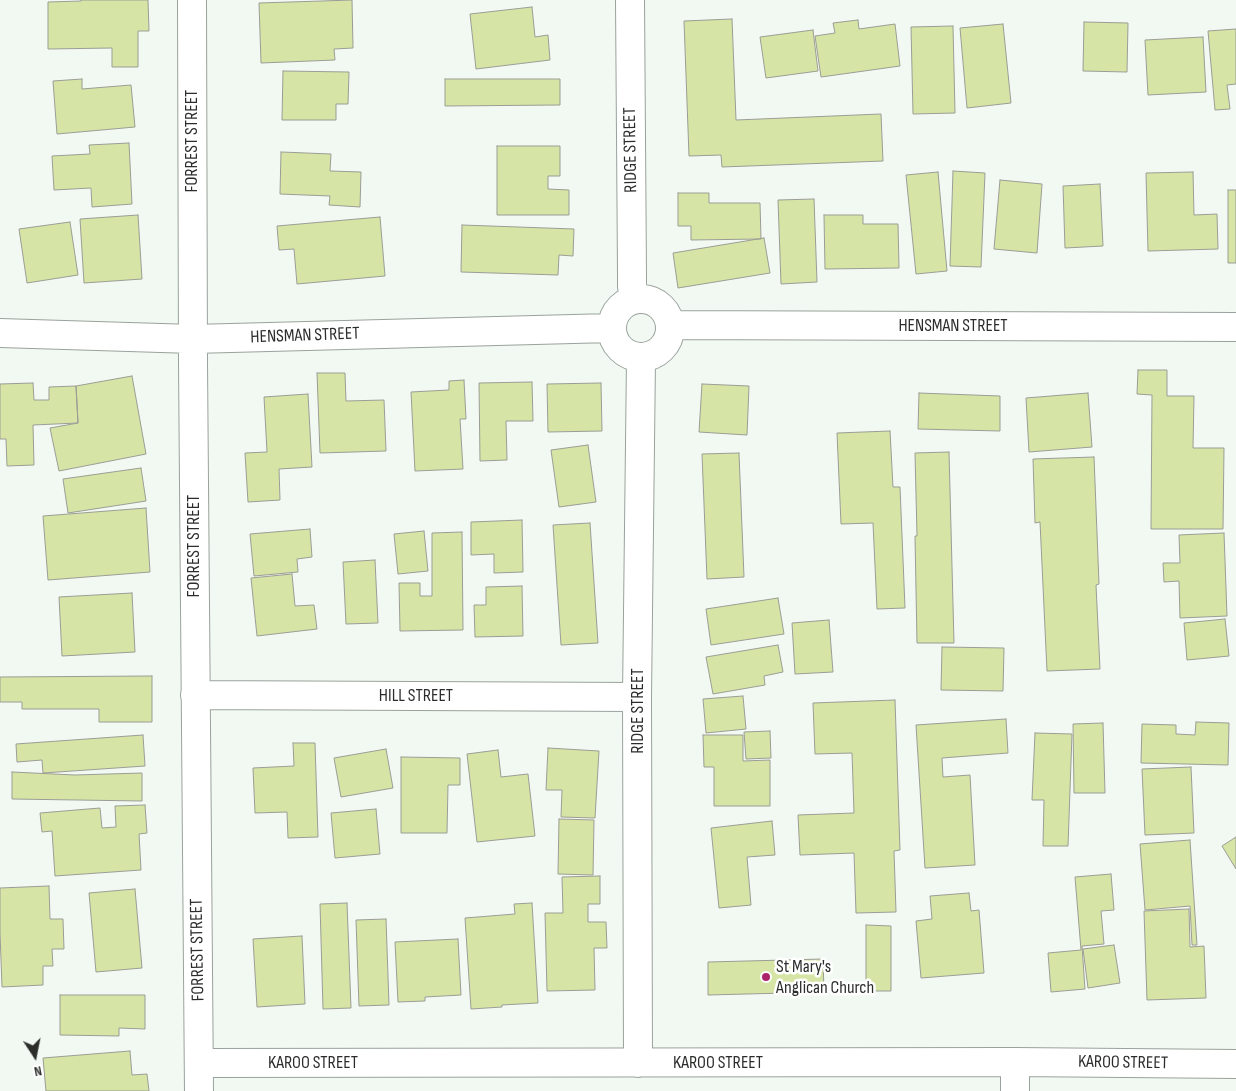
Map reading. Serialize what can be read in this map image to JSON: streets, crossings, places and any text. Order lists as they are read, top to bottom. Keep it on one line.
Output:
{"streets":{"street":["FORREST STREET","RIDGE STREET","HENSMAN STREET","HILL STREET","KAROO STREET"]},"crossings":[["FORREST STREET","HENSMAN STREET"],["FORREST STREET","HILL STREET"],["FORREST STREET","KAROO STREET"],["RIDGE STREET","HENSMAN STREET"],["RIDGE STREET","HILL STREET"],["RIDGE STREET","KAROO STREET"]],"places":["St Mary's Anglican Church"],"north":"bottom"}
